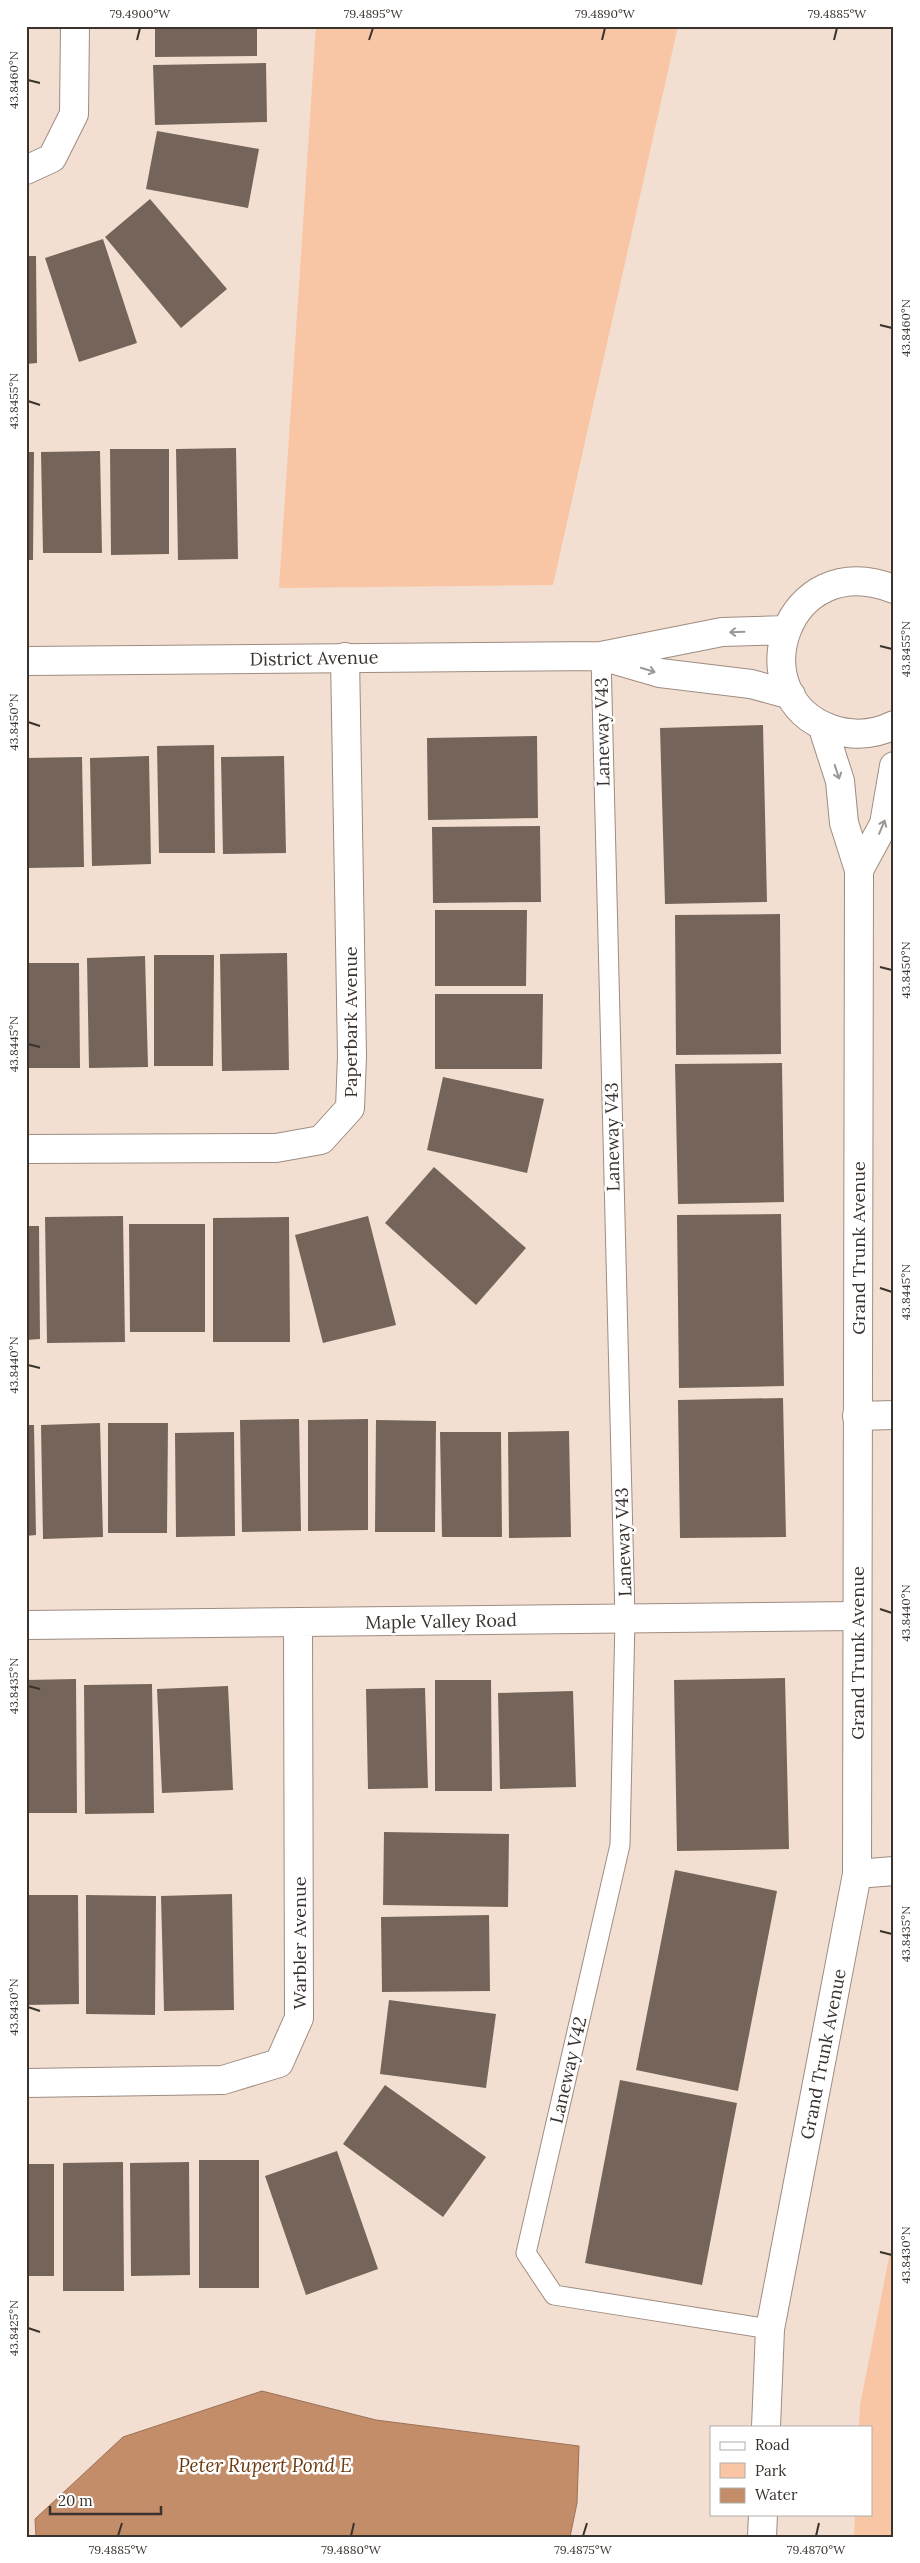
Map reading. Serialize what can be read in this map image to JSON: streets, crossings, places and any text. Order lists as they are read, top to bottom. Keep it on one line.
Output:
{"streets":{"street":["District Avenue","Paperbark Avenue","Grand Trunk Avenue","Maple Valley Road","Warbler Avenue"],"lane":["Laneway V43","Laneway V42"]},"crossings":[["District Avenue","Laneway V43"],["District Avenue","Paperbark Avenue"],["Laneway V43","Maple Valley Road"],["Laneway V43","Laneway V42"],["Grand Trunk Avenue","Maple Valley Road"],["Grand Trunk Avenue","Laneway V42"],["Maple Valley Road","Warbler Avenue"],["Maple Valley Road","Laneway V42"]],"water":["Peter Rupert Pond E"],"legend":["Road","Park","Water"],"scale_bar":"20 m","coordinates":["79.4900°W","79.4895°W","79.4890°W","79.4885°W","43.8460°N","43.8455°N","43.8450°N","43.8445°N","43.8440°N","43.8435°N","43.8430°N","43.8425°N","79.4880°W","79.4875°W","79.4870°W"]}
